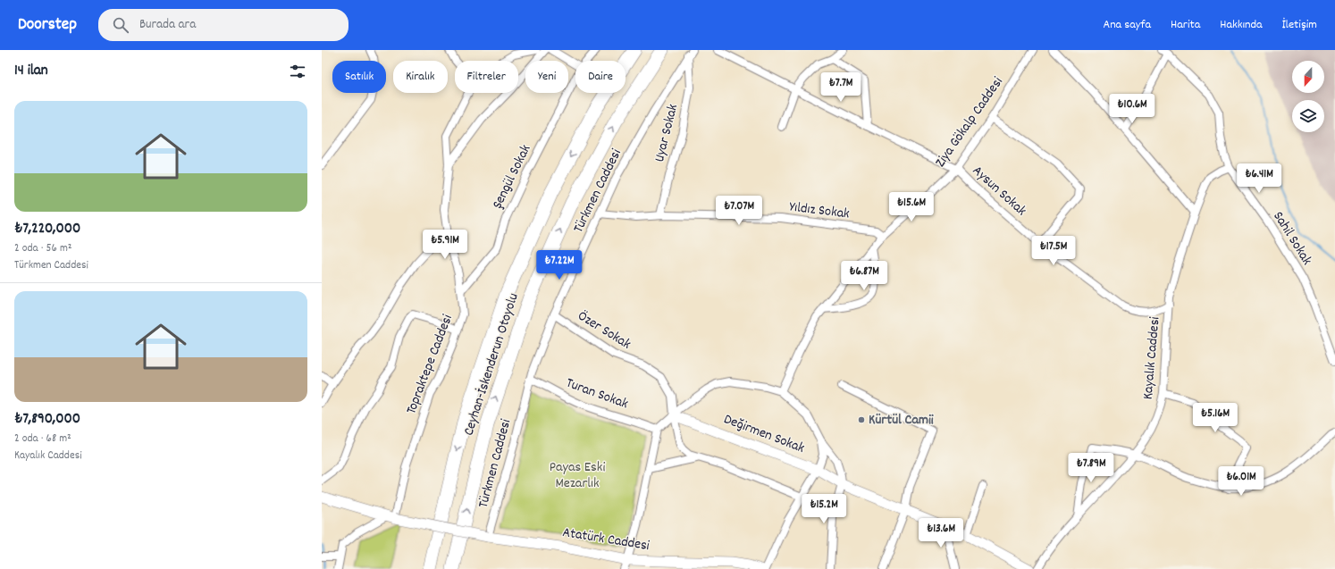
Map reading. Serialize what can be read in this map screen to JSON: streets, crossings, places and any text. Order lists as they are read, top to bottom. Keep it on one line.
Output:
{"streets":{"highway":["Ceyhan-İskenderun Otoyolu"],"street":["Ziya Gökalp Caddesi","Uyar Sokak","Şengül Sokak","Türkmen Caddesi","Aysun Sokak","Yıldız Sokak","Sahil Sokak","Özer Sokak","Kayalık Caddesi","Topraktepe Caddesi","Turan Sokak","Değirmen Sokak","Atatürk Caddesi"]},"crossings":[["Ziya Gökalp Caddesi","Aysun Sokak"],["Ziya Gökalp Caddesi","Yıldız Sokak"],["Uyar Sokak","Türkmen Caddesi"],["Uyar Sokak","Yıldız Sokak"],["Şengül Sokak","Topraktepe Caddesi"],["Türkmen Caddesi","Yıldız Sokak"],["Türkmen Caddesi","Özer Sokak"],["Türkmen Caddesi","Turan Sokak"],["Türkmen Caddesi","Atatürk Caddesi"],["Aysun Sokak","Kayalık Caddesi"],["Sahil Sokak","Kayalık Caddesi"],["Özer Sokak","Değirmen Sokak"],["Topraktepe Caddesi","Atatürk Caddesi"]],"parks":["Payas Eski Mezarlık"],"places":["Kürtül Camii"],"north":"bottom","page":{"header":"Doorstep","search":"Burada ara","nav":["Ana sayfa","Harita","Hakkında","İletişim"],"heading":"14 ilan","chip":["Satılık","Kiralık","Filtreler","Yeni","Daire"],"price":["₺7.7M","₺10.6M","₺6.41M","₺15.6M","₺7.07M","₺5.91M","₺17.5M","₺7.22M","₺6.87M","₺5.16M","₺7.89M","₺6.01M","₺15.2M","₺13.6M"],"list":[{"name":"₺7,220,000","note":"2 oda · 56 m² · Türkmen Caddesi"},{"name":"₺7,890,000","note":"2 oda · 68 m² · Kayalık Caddesi"}]}}
